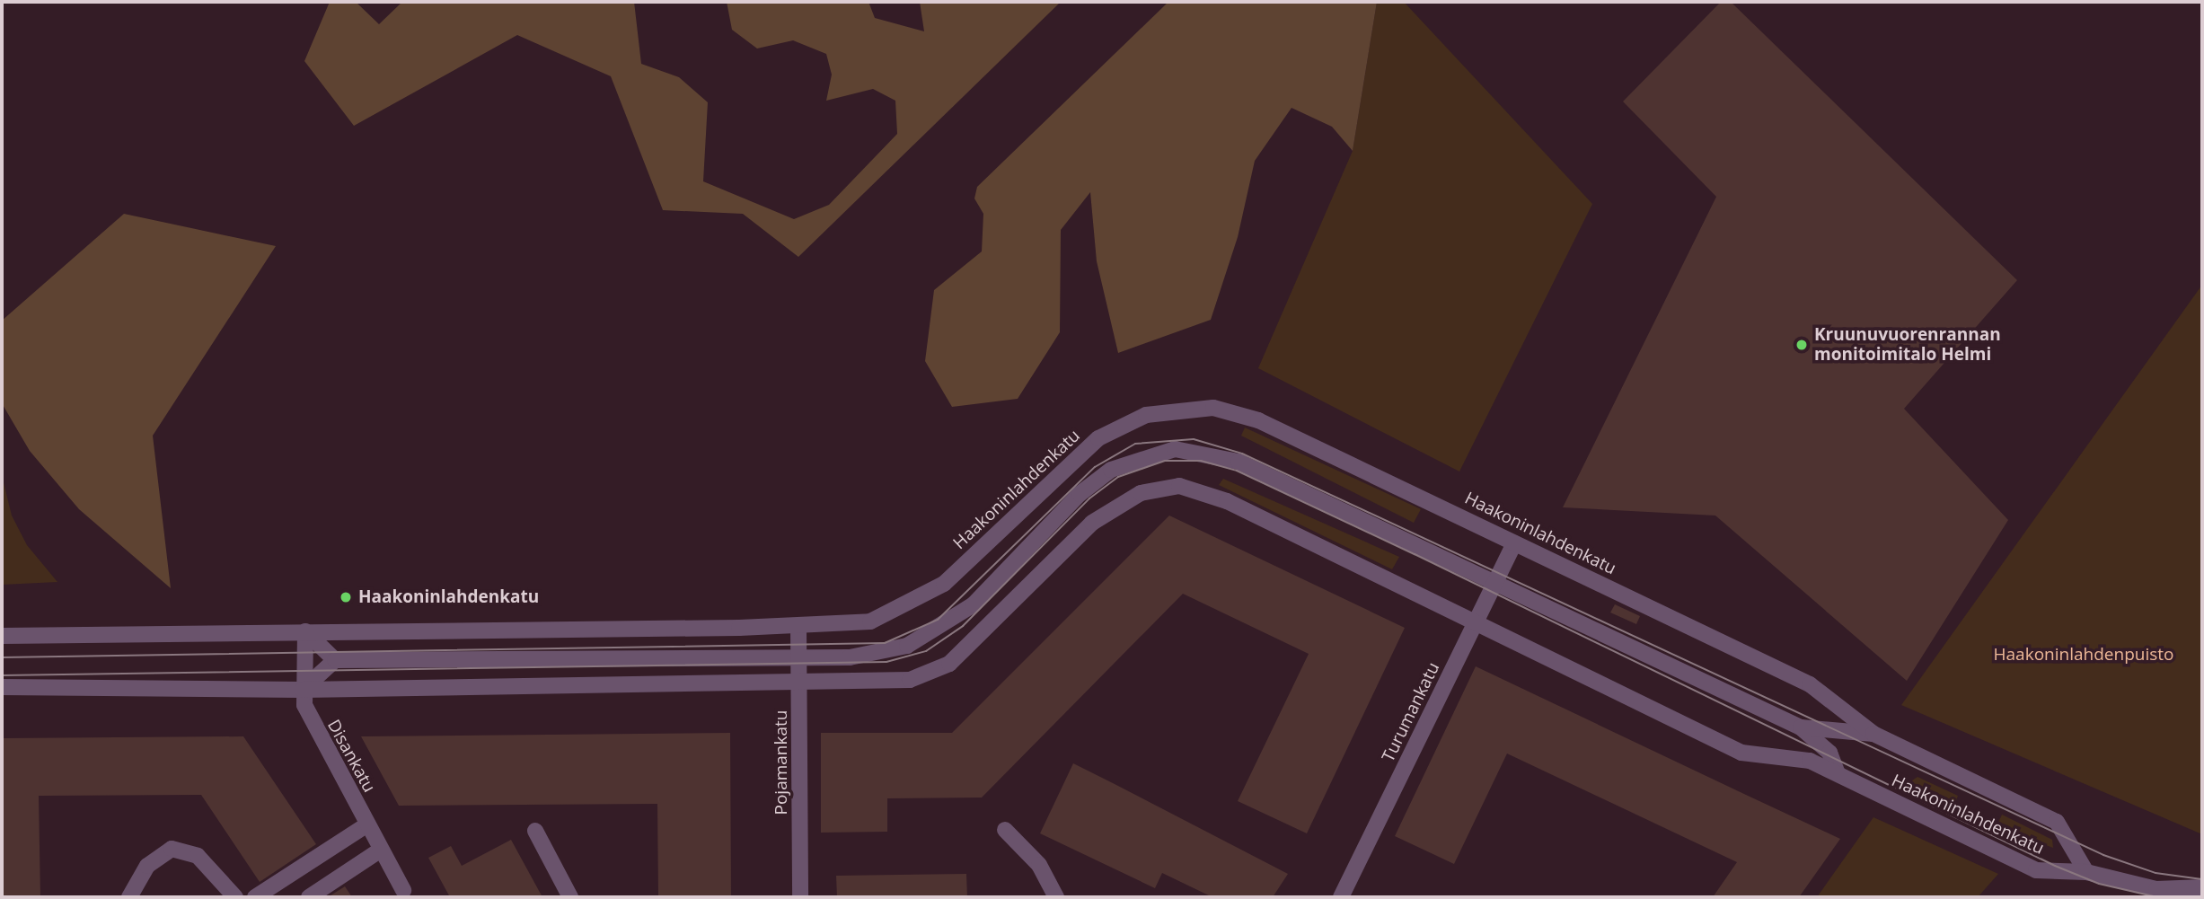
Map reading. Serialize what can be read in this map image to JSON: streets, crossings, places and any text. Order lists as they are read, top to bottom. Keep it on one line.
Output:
{"streets":{"street":["Haakoninlahdenkatu","Turumankatu","Disankatu","Pojamankatu"]},"crossings":[["Haakoninlahdenkatu","Turumankatu"],["Haakoninlahdenkatu","Disankatu"],["Haakoninlahdenkatu","Pojamankatu"]],"parks":["Haakoninlahdenpuisto"],"places":["Kruunuvuorenrannan monitoimitalo Helmi","Haakoninlahdenkatu"]}
